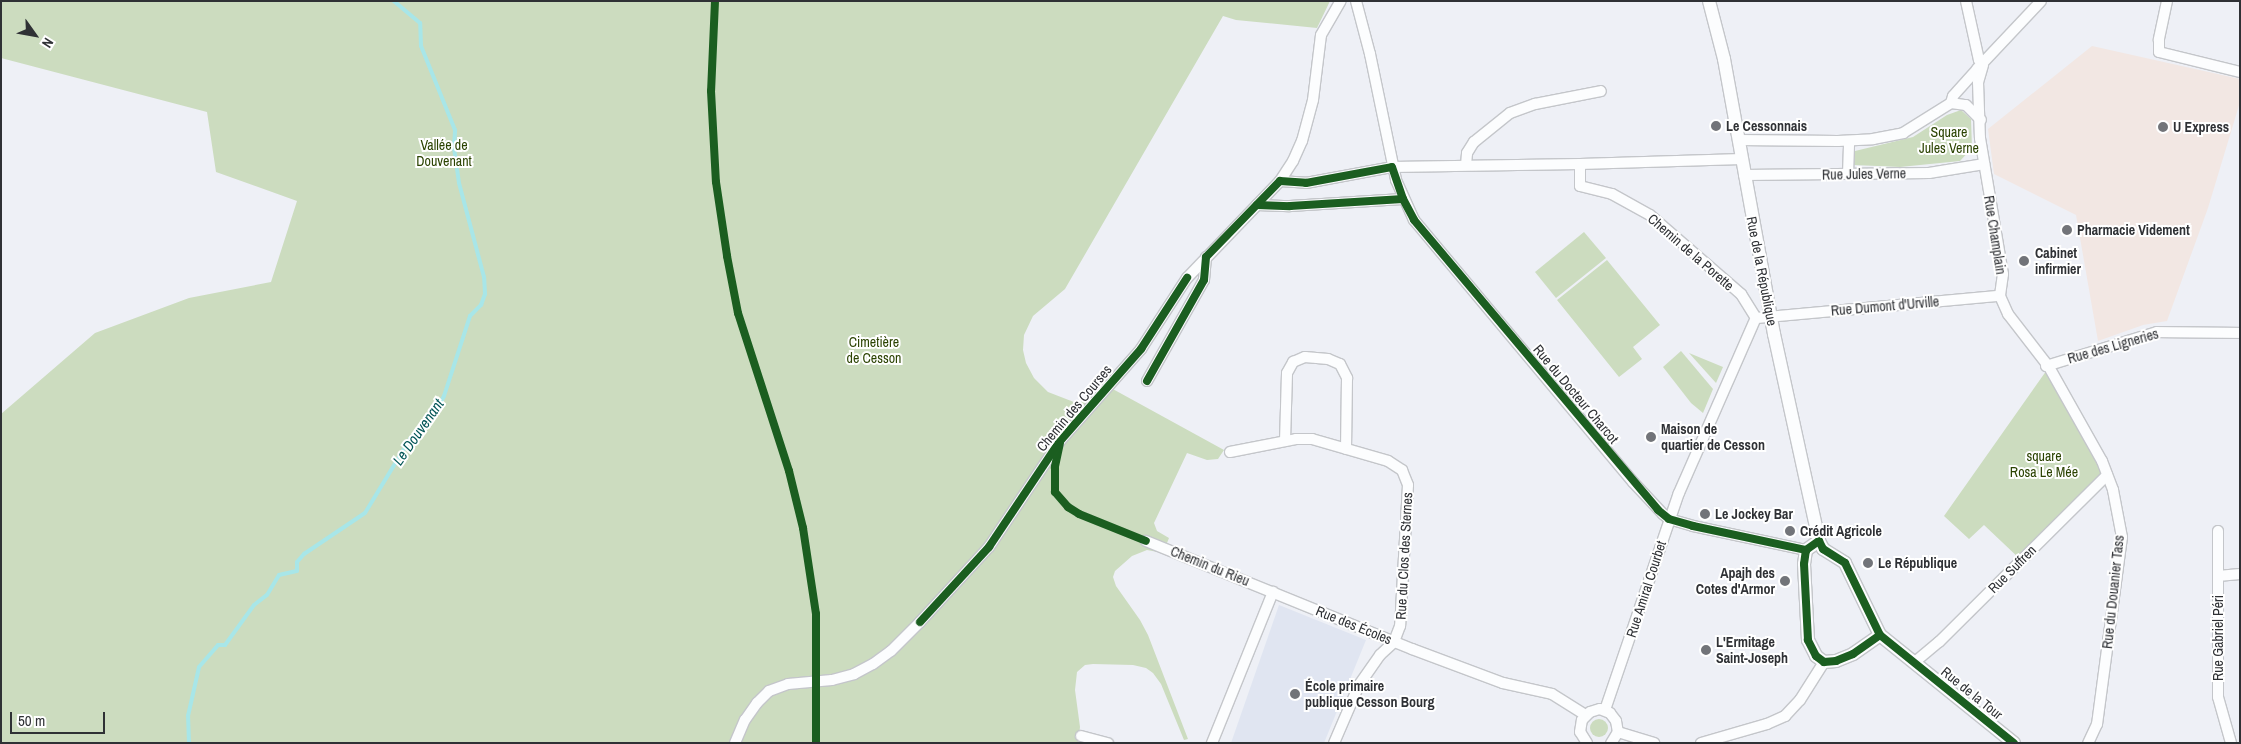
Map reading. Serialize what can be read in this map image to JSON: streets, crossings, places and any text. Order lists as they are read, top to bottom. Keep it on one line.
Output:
{"streets":{"street":["Rue Jules Verne","Rue Champlain","Chemin de la Porette","Rue de la République","Rue Dumont d'Urville","Rue des Ligneries","Rue du Docteur Charcot","Chemin des Courses","Rue du Clos des Sternes","Chemin du Rieu","Rue Suffren","Rue Amiral Courbet","Rue du Douanier Tass","Rue des Écoles","Rue Gabriel Péri","Rue de la Tour"]},"crossings":[["Rue Jules Verne","Rue Champlain"],["Rue Jules Verne","Rue de la République"],["Rue Champlain","Rue Dumont d'Urville"],["Chemin de la Porette","Rue Amiral Courbet"],["Rue de la République","Rue Dumont d'Urville"],["Rue des Ligneries","Rue du Douanier Tass"],["Rue du Docteur Charcot","Rue Amiral Courbet"],["Rue du Clos des Sternes","Rue des Écoles"],["Chemin du Rieu","Rue des Écoles"],["Rue Suffren","Rue du Douanier Tass"],["Rue Suffren","Rue de la Tour"]],"water":["Le Douvenant"],"parks":["Square Jules Verne","Vallée de Douvenant","Cimetière de Cesson","square Rosa Le Mée"],"places":["Le Cessonnais","U Express","Pharmacie Videment","Cabinet infirmier","Maison de quartier de Cesson","Le Jockey Bar","Crédit Agricole","Le République","Apajh des Cotes d'Armor","L'Ermitage Saint-Joseph","École primaire publique Cesson Bourg"],"scale_bar":"50 m","north":"bottom right"}
